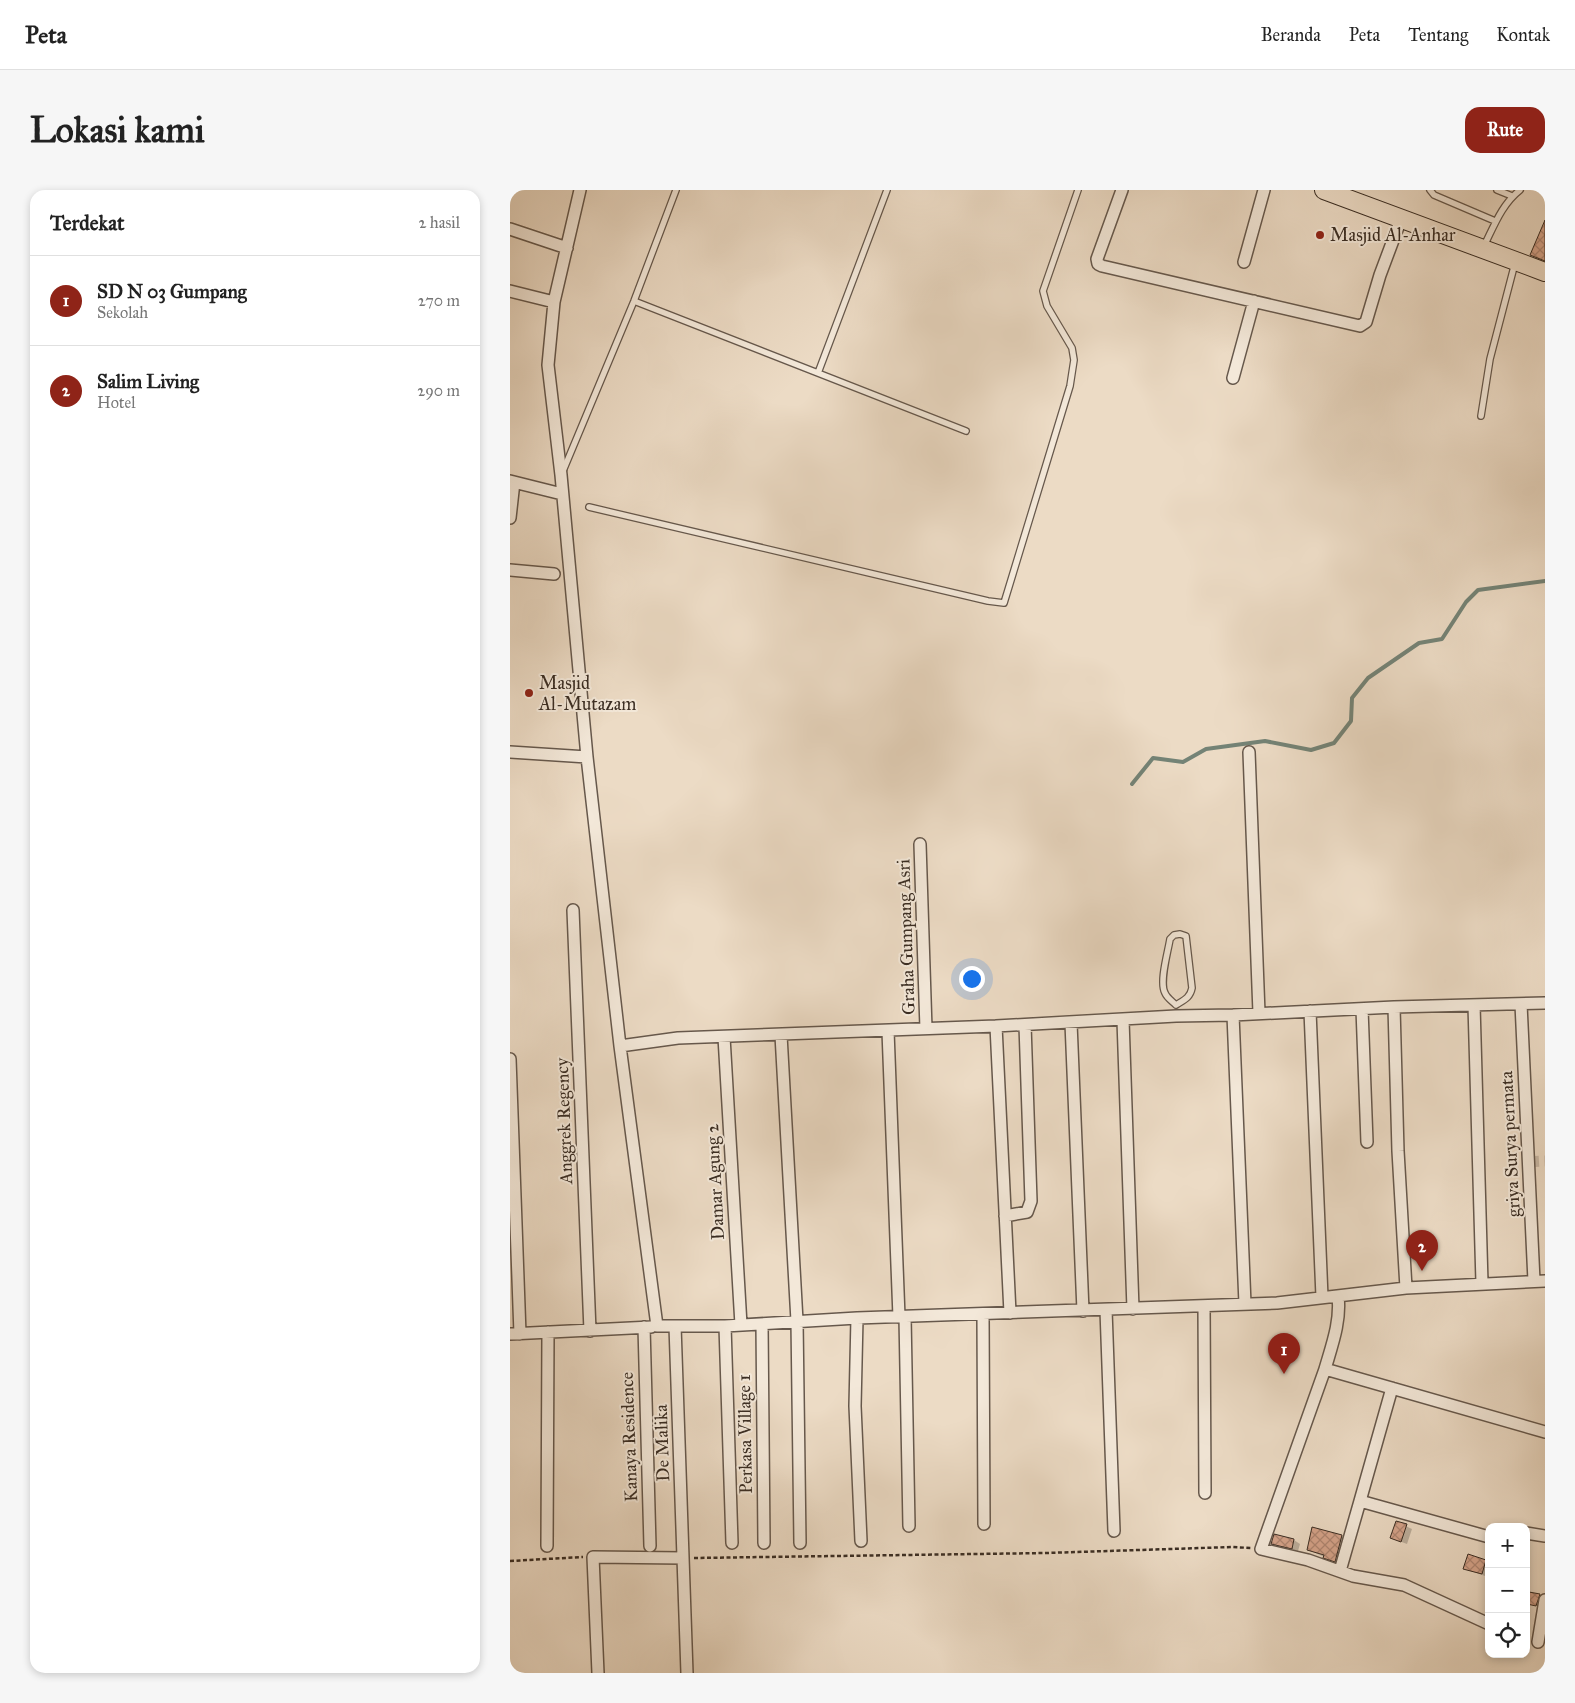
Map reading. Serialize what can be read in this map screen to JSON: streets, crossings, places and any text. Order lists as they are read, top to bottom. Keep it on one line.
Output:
{"streets":{"street":["Graha Gumpang Asri","Anggrek Regency","griya Surya permata","Damar Agung 2","Perkasa Village 1","Kanaya Residence","De Malika"]},"places":["Masjid Al-Anhar","Masjid Al-Mutazam"],"page":{"header":"Peta","nav":["Beranda","Peta","Tentang","Kontak"],"buttons":"Rute","title":"Lokasi kami","heading":["Terdekat","2 hasil"],"list":[{"mark":"1","name":"SD N 03 Gumpang","note":"Sekolah","value":"270 m"},{"mark":"2","name":"Salim Living","note":"Hotel","value":"290 m"}],"pins":["2","1"],"map_buttons":["+","−"]}}
